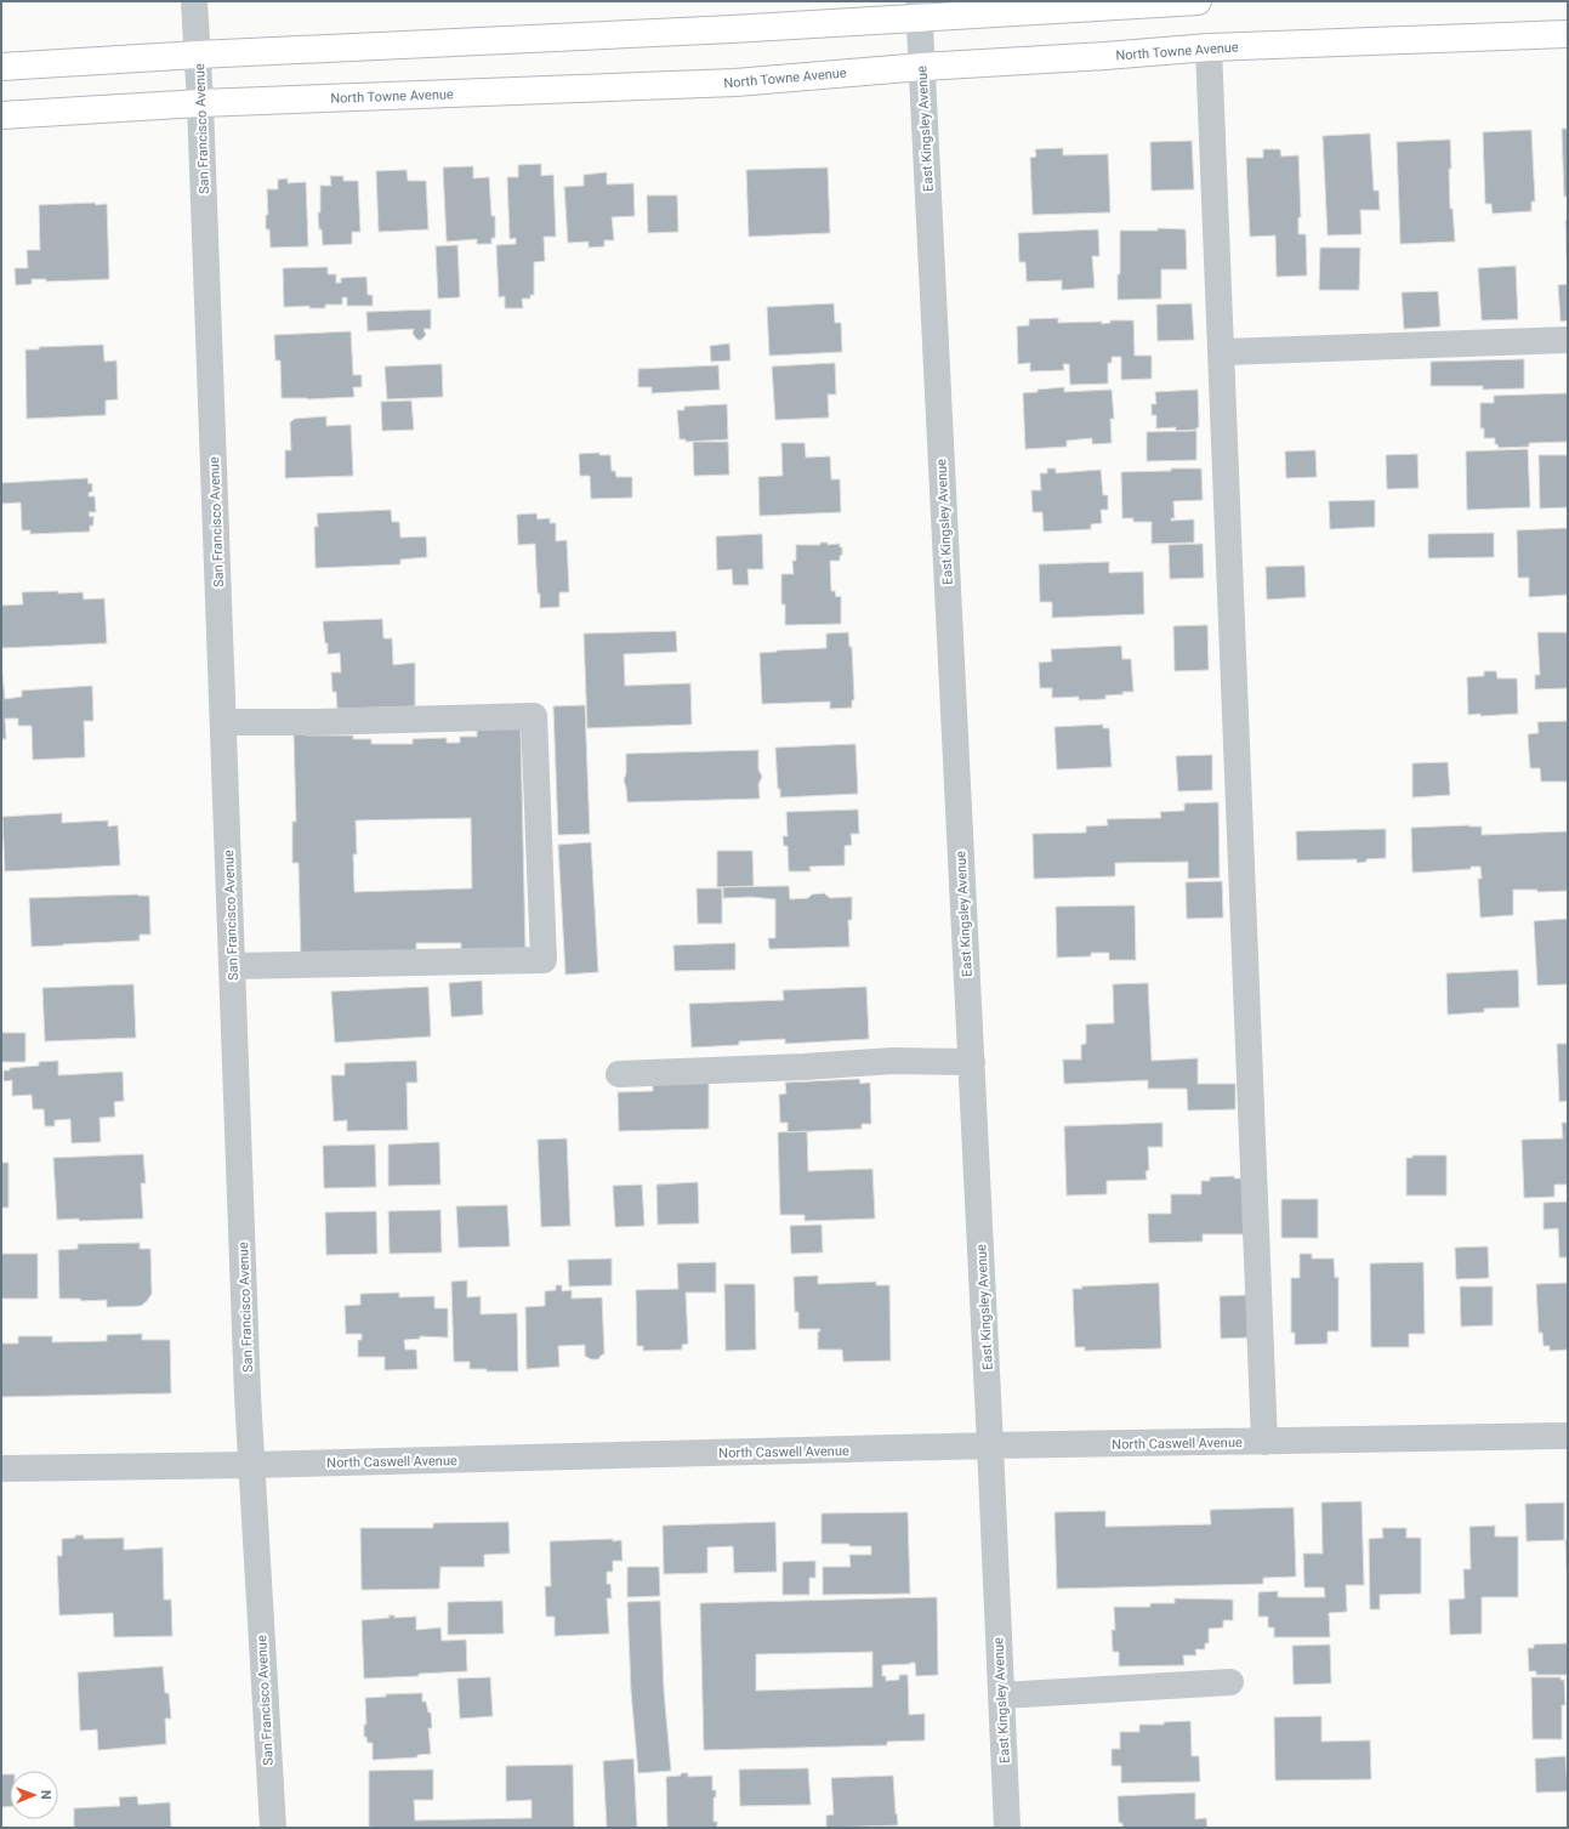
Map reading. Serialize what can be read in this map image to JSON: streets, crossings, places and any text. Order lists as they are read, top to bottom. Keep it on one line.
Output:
{"streets":{"main road":["North Towne Avenue"],"street":["San Francisco Avenue","East Kingsley Avenue","North Caswell Avenue"]},"crossings":[["North Towne Avenue","San Francisco Avenue"],["North Towne Avenue","East Kingsley Avenue"],["San Francisco Avenue","North Caswell Avenue"],["East Kingsley Avenue","North Caswell Avenue"]],"north":"right"}
